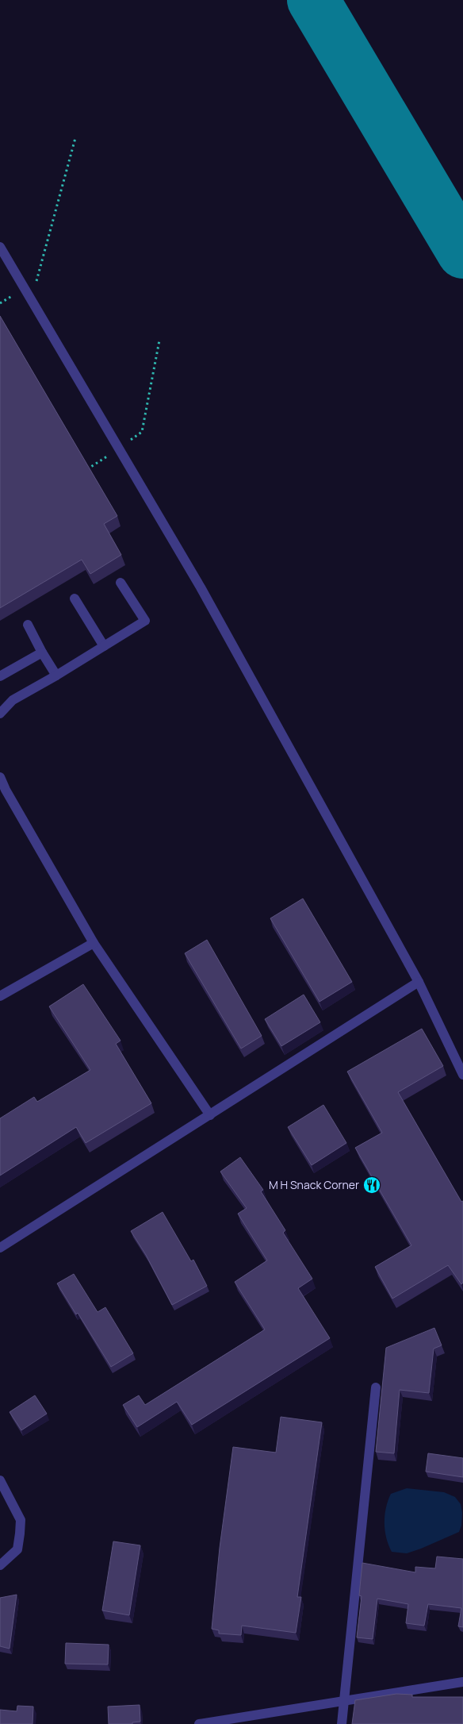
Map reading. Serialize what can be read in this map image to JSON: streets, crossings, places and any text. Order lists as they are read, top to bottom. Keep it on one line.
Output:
{"places":{"restaurant":["M H Snack Corner"]}}
